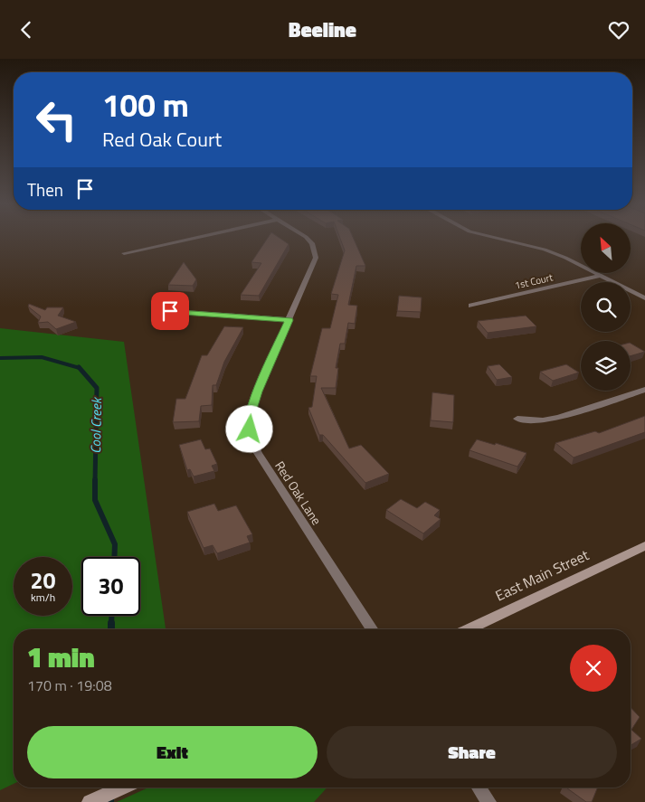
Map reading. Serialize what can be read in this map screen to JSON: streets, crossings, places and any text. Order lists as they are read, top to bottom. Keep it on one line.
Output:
{"streets":{"main road":["East Main Street"],"street":["1st Court","Red Oak Lane"]},"water":["Cool Creek"],"north":"top left","page":{"header":"Beeline","turn":["100 m","Red Oak Court"],"then":"Then","speed":"20 km/h","limit":"30","heading":["1 min","170 m · 19:08"],"buttons":["Exit","Share"]}}
